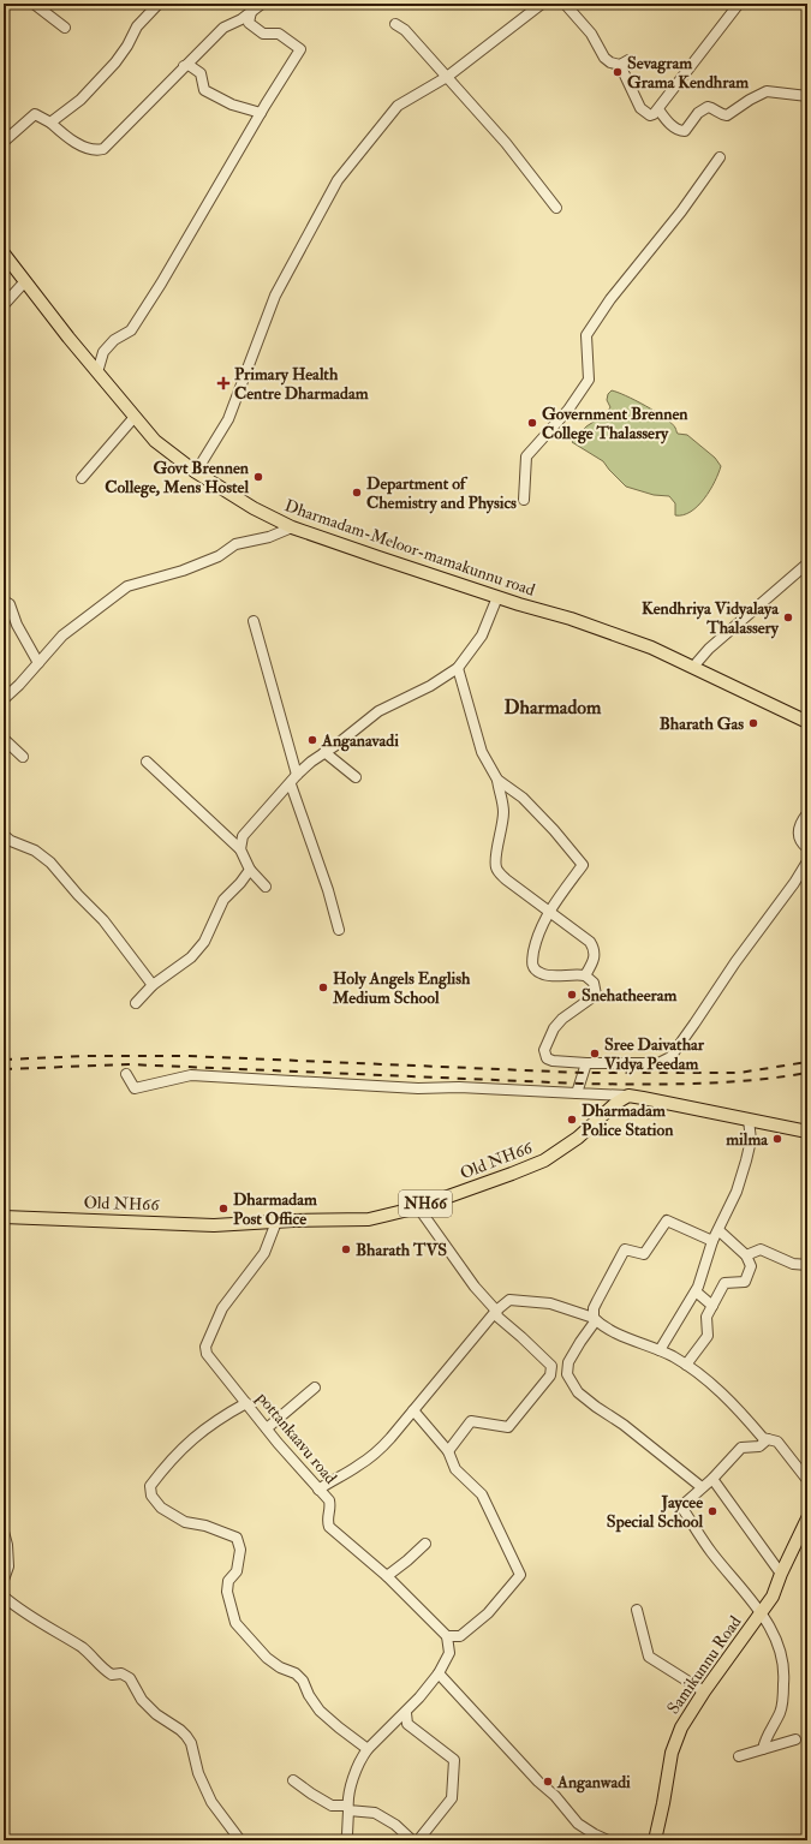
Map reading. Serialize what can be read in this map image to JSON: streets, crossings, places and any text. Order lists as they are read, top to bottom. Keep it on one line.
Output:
{"streets":{"main road":["Dharmadam-Meloor-mamakunnu road","Old NH66","NH66","Samikunnu Road"],"street":["pottankaavu road"]},"crossings":[["Old NH66","pottankaavu road"]],"districts":["Dharmadom"],"places":{"other":["Sevagram Grama Kendhram","Government Brennen College Thalassery","Govt Brennen College, Mens Hostel","Department of Chemistry and Physics","Kendhriya Vidyalaya Thalassery","Bharath Gas","Anganavadi","Holy Angels English Medium School","Snehatheeram","Sree Daivathar Vidya Peedam","Dharmadam Police Station","milma","Dharmadam Post Office","Bharath TVS","Jaycee Special School","Anganwadi"],"health":["Primary Health Centre Dharmadam"]}}
